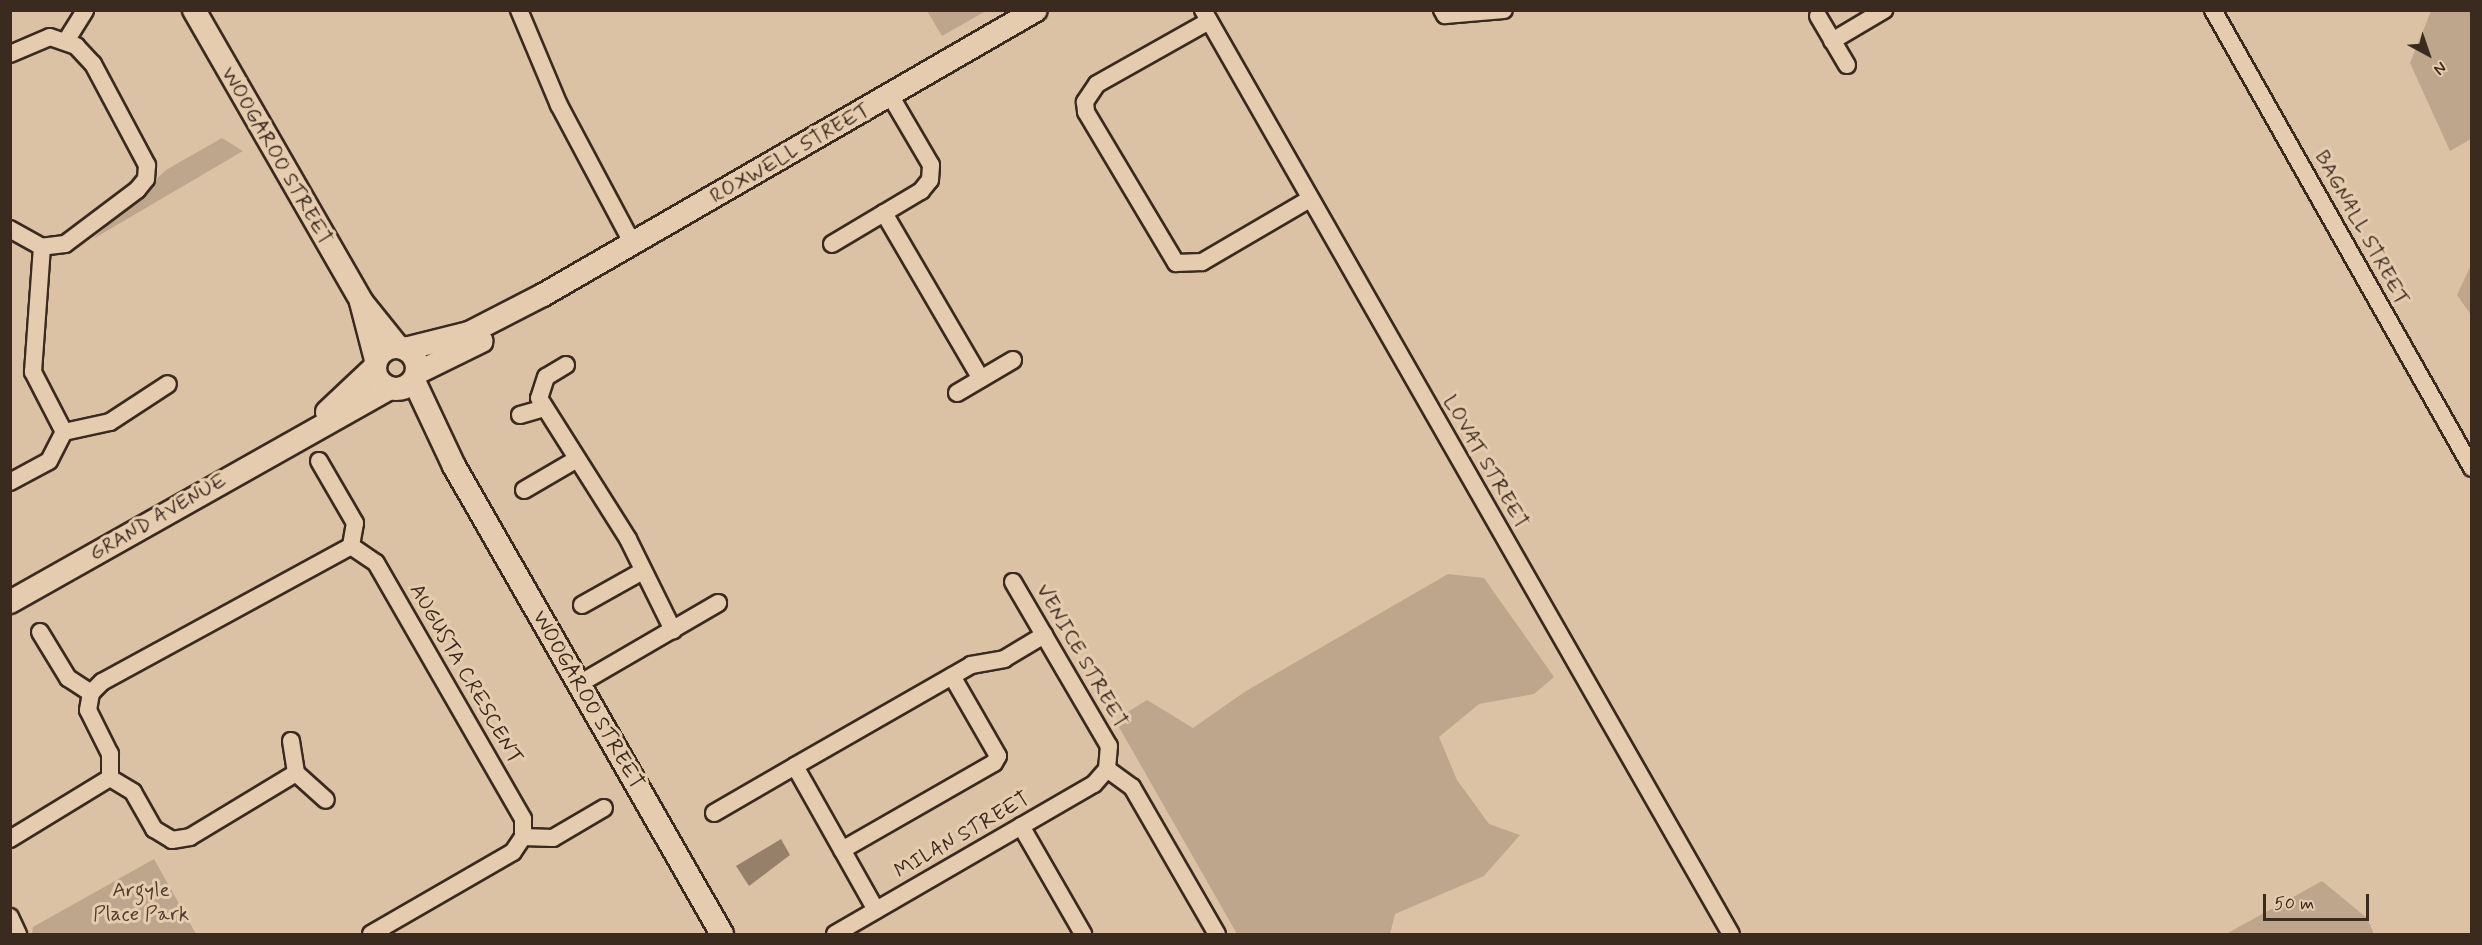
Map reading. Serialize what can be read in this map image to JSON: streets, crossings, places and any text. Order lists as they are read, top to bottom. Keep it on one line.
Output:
{"streets":{"street":["ROXWELL STREET","WOOGAROO STREET","BAGNALL STREET","LOVAT STREET","GRAND AVENUE","VENICE STREET","AUGUSTA CRESCENT","MILAN STREET"]},"crossings":[["ROXWELL STREET","WOOGAROO STREET"],["ROXWELL STREET","GRAND AVENUE"],["WOOGAROO STREET","GRAND AVENUE"],["VENICE STREET","MILAN STREET"]],"parks":["Argyle Place Park"],"scale_bar":"50 m","north":"bottom right"}
